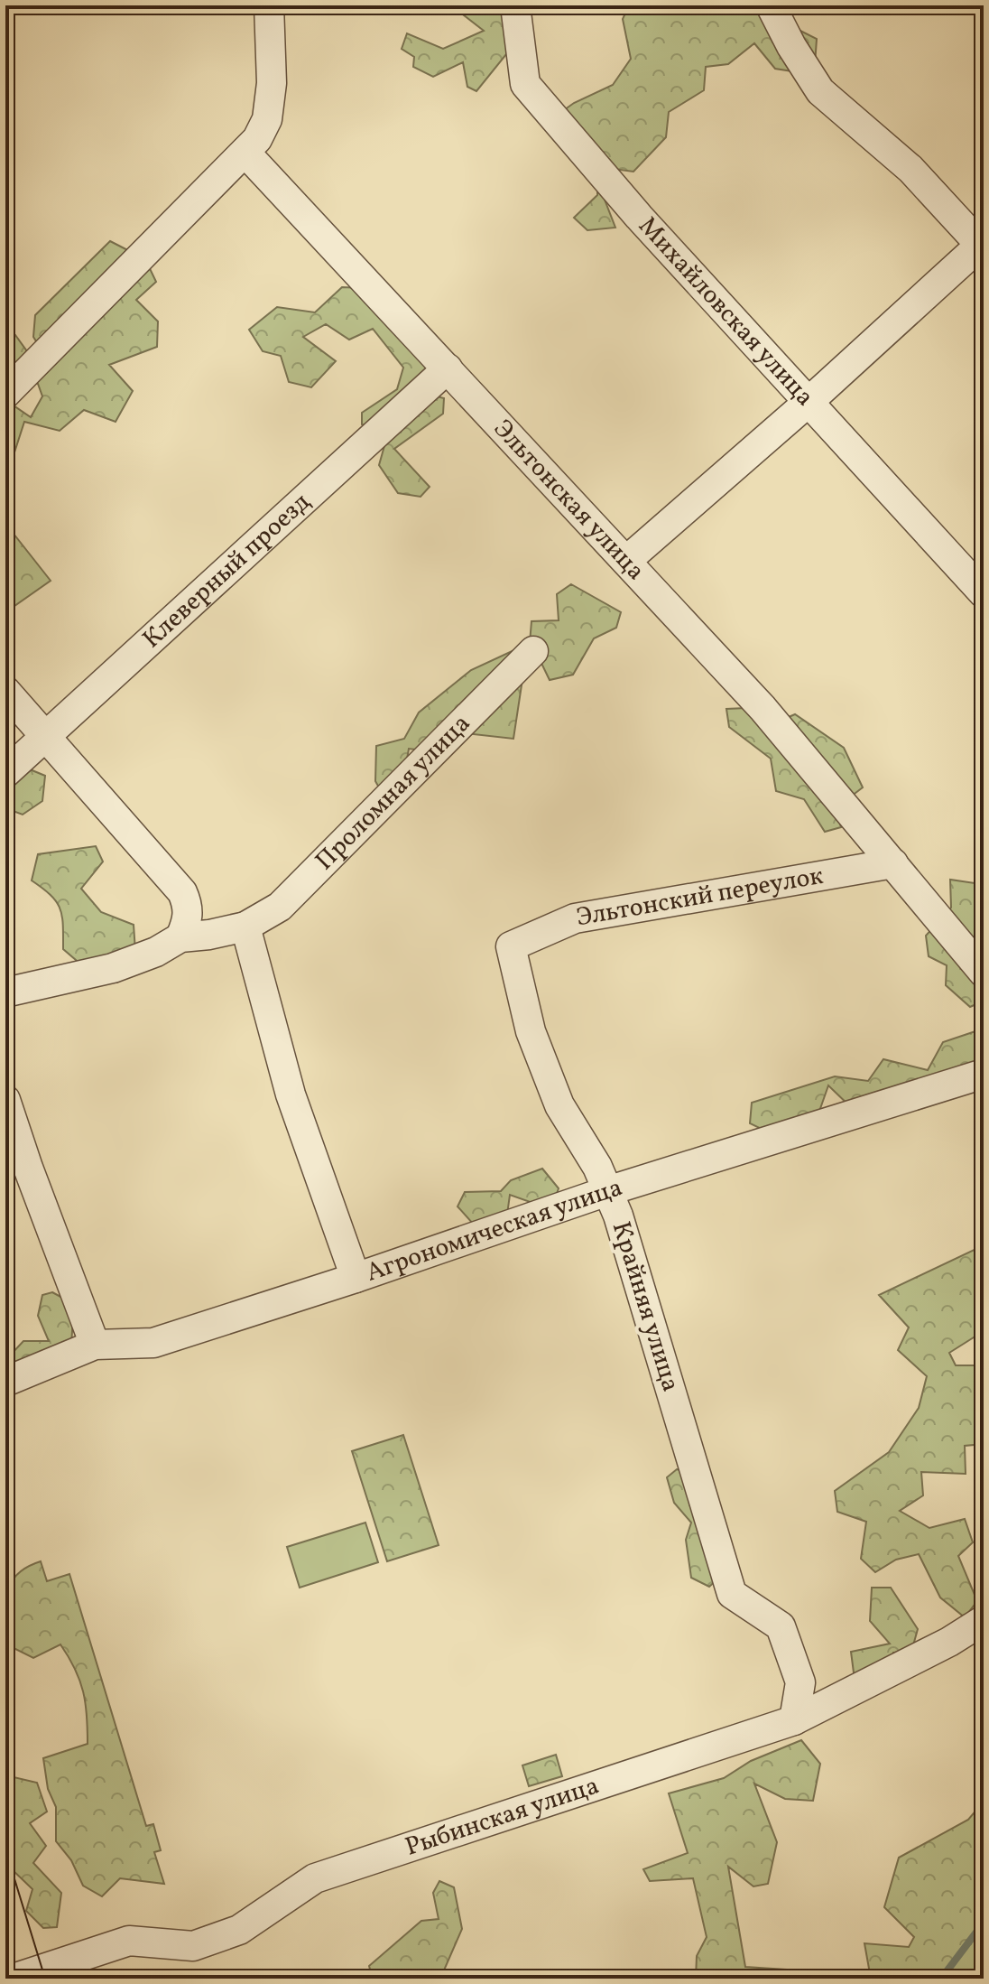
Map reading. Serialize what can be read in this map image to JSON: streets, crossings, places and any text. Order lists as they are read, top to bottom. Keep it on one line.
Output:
{"streets":{"street":["Михайловская улица","Эльтонская улица","Клеверный проезд","Проломная улица","Эльтонский переулок","Агрономическая улица","Крайняя улица","Рыбинская улица"]},"crossings":[["Эльтонская улица","Клеверный проезд"],["Эльтонская улица","Эльтонский переулок"],["Эльтонский переулок","Крайняя улица"],["Агрономическая улица","Крайняя улица"],["Крайняя улица","Рыбинская улица"]]}
